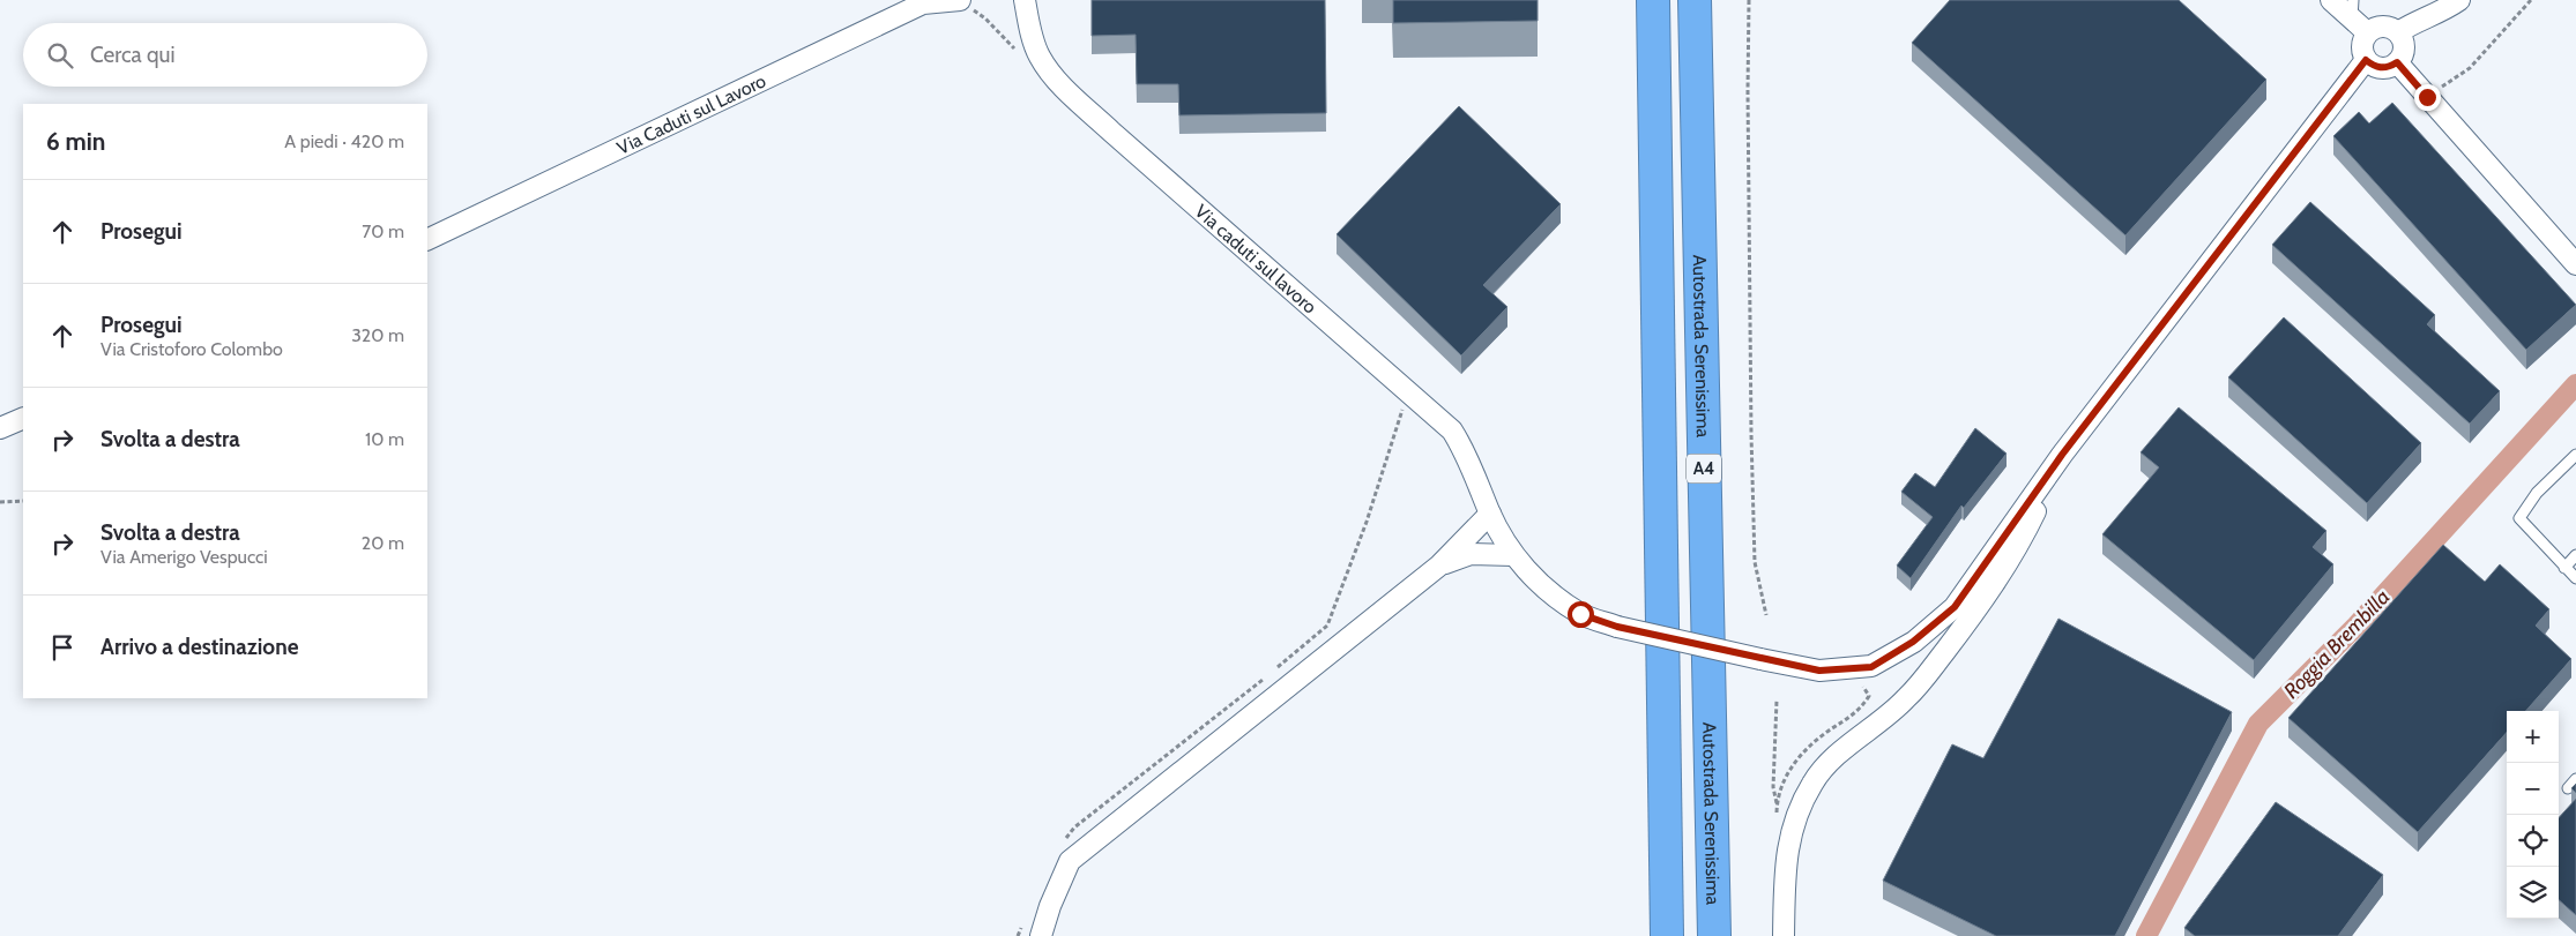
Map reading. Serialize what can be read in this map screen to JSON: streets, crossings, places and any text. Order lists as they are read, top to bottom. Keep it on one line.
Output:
{"streets":{"highway":["Autostrada Serenissima","A4"],"street":["Via Caduti sul Lavoro","Via caduti sul lavoro"]},"water":["Roggia Brembilla"],"page":{"search":"Cerca qui","heading":["6 min","A piedi · 420 m"],"list":[["Prosegui","70 m"],["Prosegui","Via Cristoforo Colombo","320 m"],["Svolta a destra","10 m"],["Svolta a destra","Via Amerigo Vespucci","20 m"],"Arrivo a destinazione"],"map_buttons":["+","−"]}}
